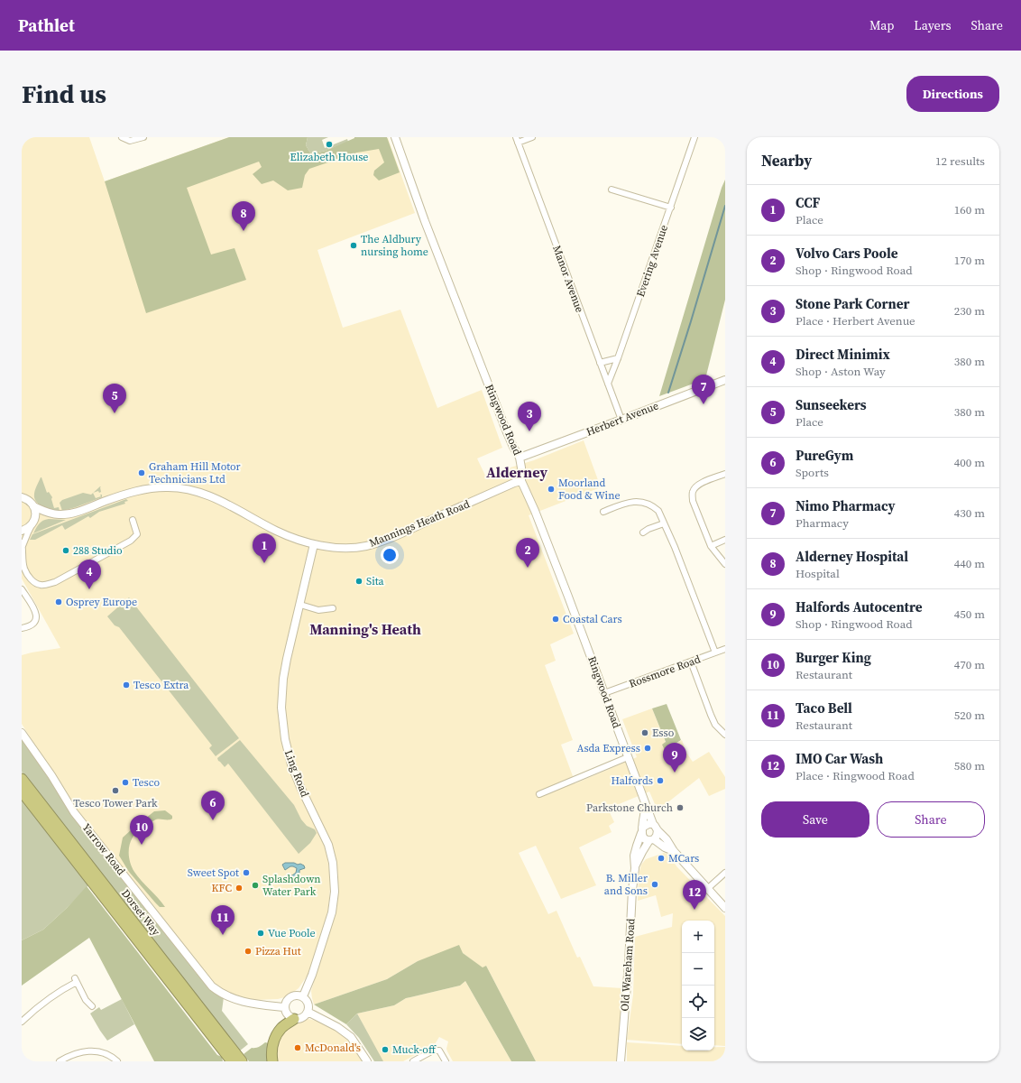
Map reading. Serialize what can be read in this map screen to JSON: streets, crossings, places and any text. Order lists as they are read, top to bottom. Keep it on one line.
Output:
{"streets":{"highway":["Dorset Way"],"street":["Evering Avenue","Manor Avenue","Herbert Avenue","Ringwood Road","Mannings Heath Road","Rossmore Road","Ling Road","Yarrow Road","Old Wareham Road"]},"crossings":[["Evering Avenue","Manor Avenue"],["Manor Avenue","Herbert Avenue"],["Herbert Avenue","Ringwood Road"],["Ringwood Road","Mannings Heath Road"],["Ringwood Road","Rossmore Road"],["Ringwood Road","Old Wareham Road"],["Mannings Heath Road","Ling Road"],["Ling Road","Yarrow Road"]],"districts":["Alderney","Manning's Heath"],"places":["Elizabeth House","The Aldbury nursing home","Graham Hill Motor Technicians Ltd","Moorland Food & Wine","288 Studio","Sita","Osprey Europe","Coastal Cars","Tesco Extra","Esso","Asda Express","Halfords","Tesco","Tesco Tower Park","Parkstone Church","MCars","Sweet Spot","B. Miller and Sons","Splashdown Water Park","KFC","Vue Poole","Pizza Hut","McDonald's","Muck-off"],"page":{"header":"Pathlet","nav":["Map","Layers","Share"],"buttons":["Directions",["Save","Share"]],"title":"Find us","heading":["Nearby","12 results"],"list":[{"mark":"1","name":"CCF","note":"Place","value":"160 m"},{"mark":"2","name":"Volvo Cars Poole","note":"Shop · Ringwood Road","value":"170 m"},{"mark":"3","name":"Stone Park Corner","note":"Place · Herbert Avenue","value":"230 m"},{"mark":"4","name":"Direct Minimix","note":"Shop · Aston Way","value":"380 m"},{"mark":"5","name":"Sunseekers","note":"Place","value":"380 m"},{"mark":"6","name":"PureGym","note":"Sports","value":"400 m"},{"mark":"7","name":"Nimo Pharmacy","note":"Pharmacy","value":"430 m"},{"mark":"8","name":"Alderney Hospital","note":"Hospital","value":"440 m"},{"mark":"9","name":"Halfords Autocentre","note":"Shop · Ringwood Road","value":"450 m"},{"mark":"10","name":"Burger King","note":"Restaurant","value":"470 m"},{"mark":"11","name":"Taco Bell","note":"Restaurant","value":"520 m"},{"mark":"12","name":"IMO Car Wash","note":"Place · Ringwood Road","value":"580 m"}],"pins":["8","7","5","3","1","2","4","9","6","10","12","11"],"map_buttons":["+","−"]}}
